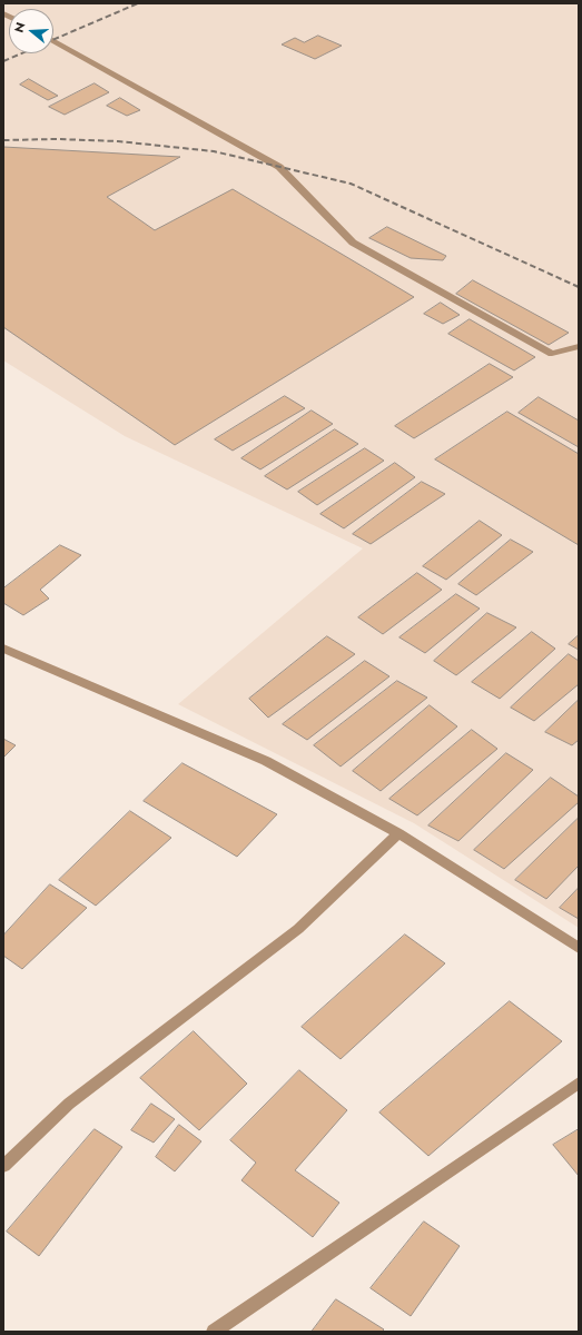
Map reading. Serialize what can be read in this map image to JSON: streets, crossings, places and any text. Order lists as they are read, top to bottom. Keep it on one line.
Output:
{"north":"left"}
